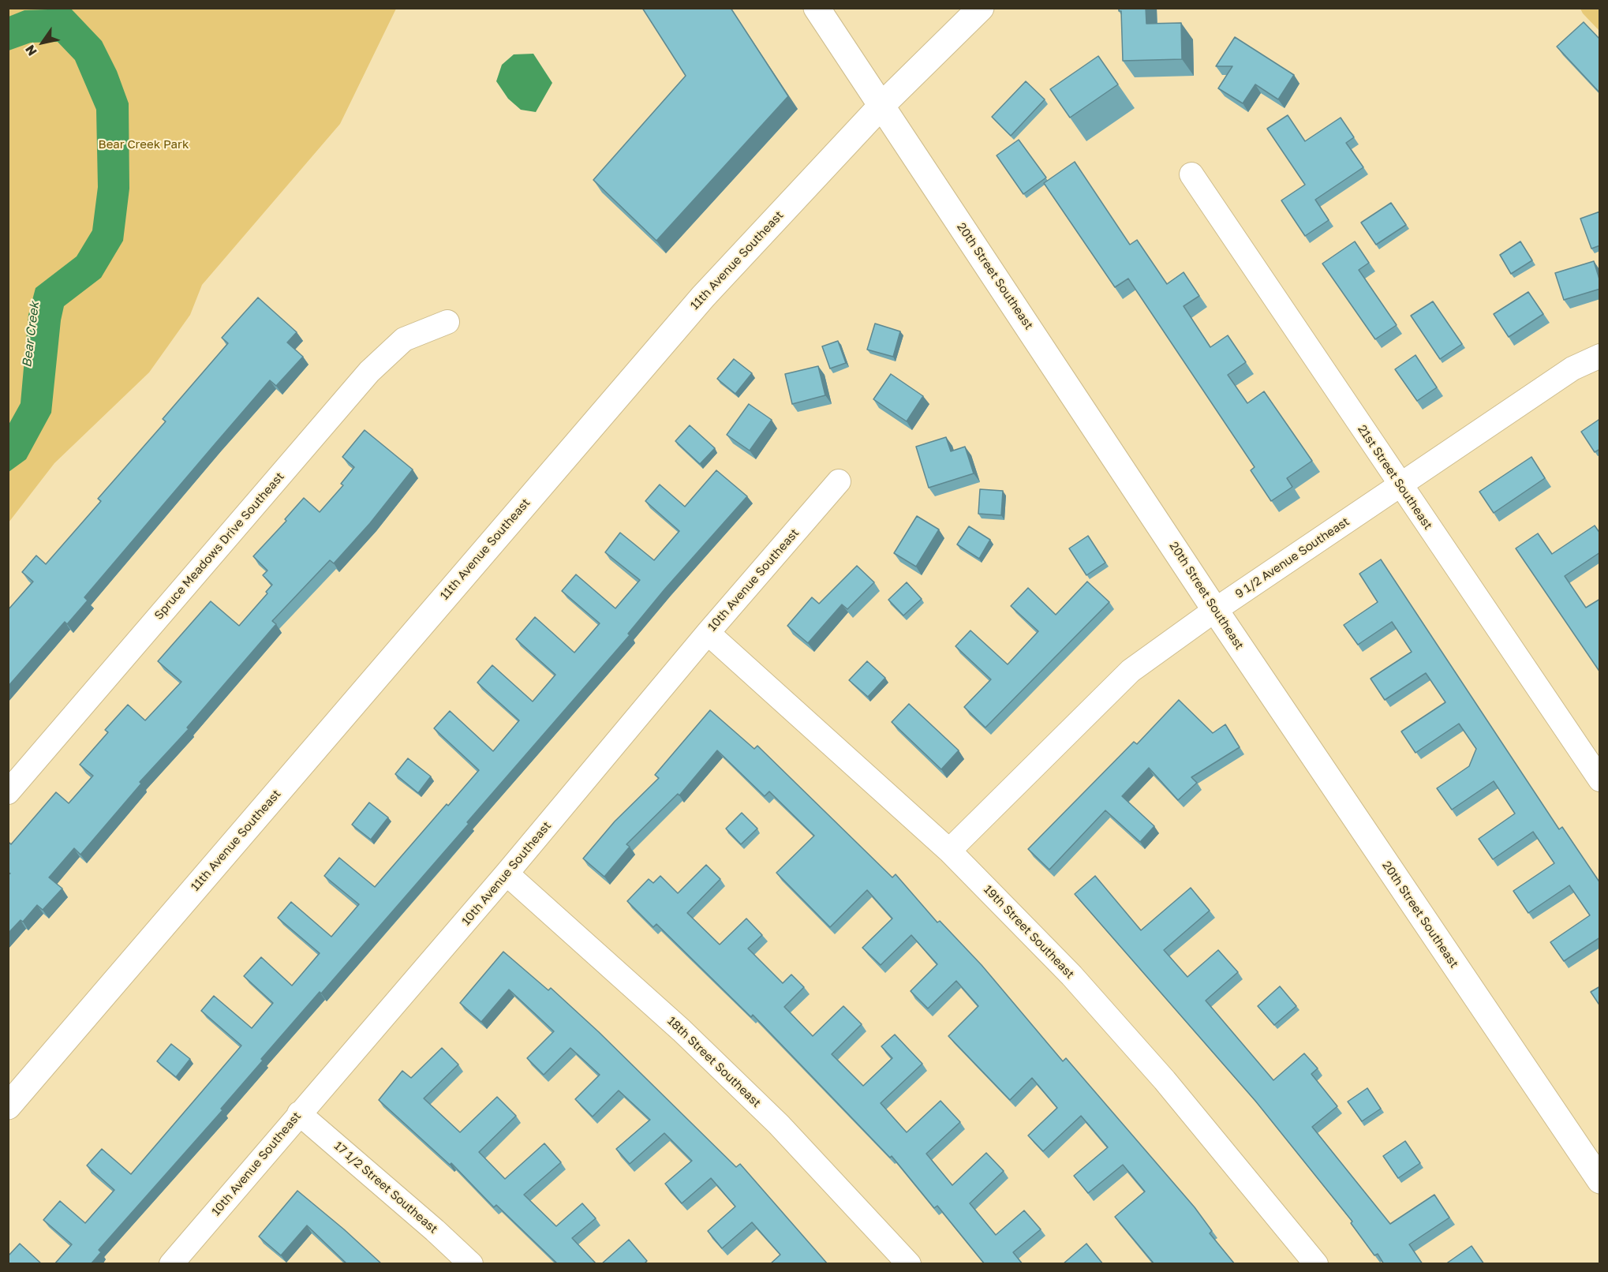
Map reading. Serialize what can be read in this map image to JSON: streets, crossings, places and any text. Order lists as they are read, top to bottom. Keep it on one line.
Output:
{"streets":{"main road":["11th Avenue Southeast","20th Street Southeast"],"street":["21st Street Southeast","Spruce Meadows Drive Southeast","9 1/2 Avenue Southeast","10th Avenue Southeast","19th Street Southeast","18th Street Southeast","17 1/2 Street Southeast"]},"crossings":[["11th Avenue Southeast","20th Street Southeast"],["20th Street Southeast","9 1/2 Avenue Southeast"],["21st Street Southeast","9 1/2 Avenue Southeast"],["9 1/2 Avenue Southeast","19th Street Southeast"],["10th Avenue Southeast","19th Street Southeast"],["10th Avenue Southeast","18th Street Southeast"],["10th Avenue Southeast","17 1/2 Street Southeast"]],"water":["Bear Creek"],"parks":["Bear Creek Park"],"north":"bottom left"}
